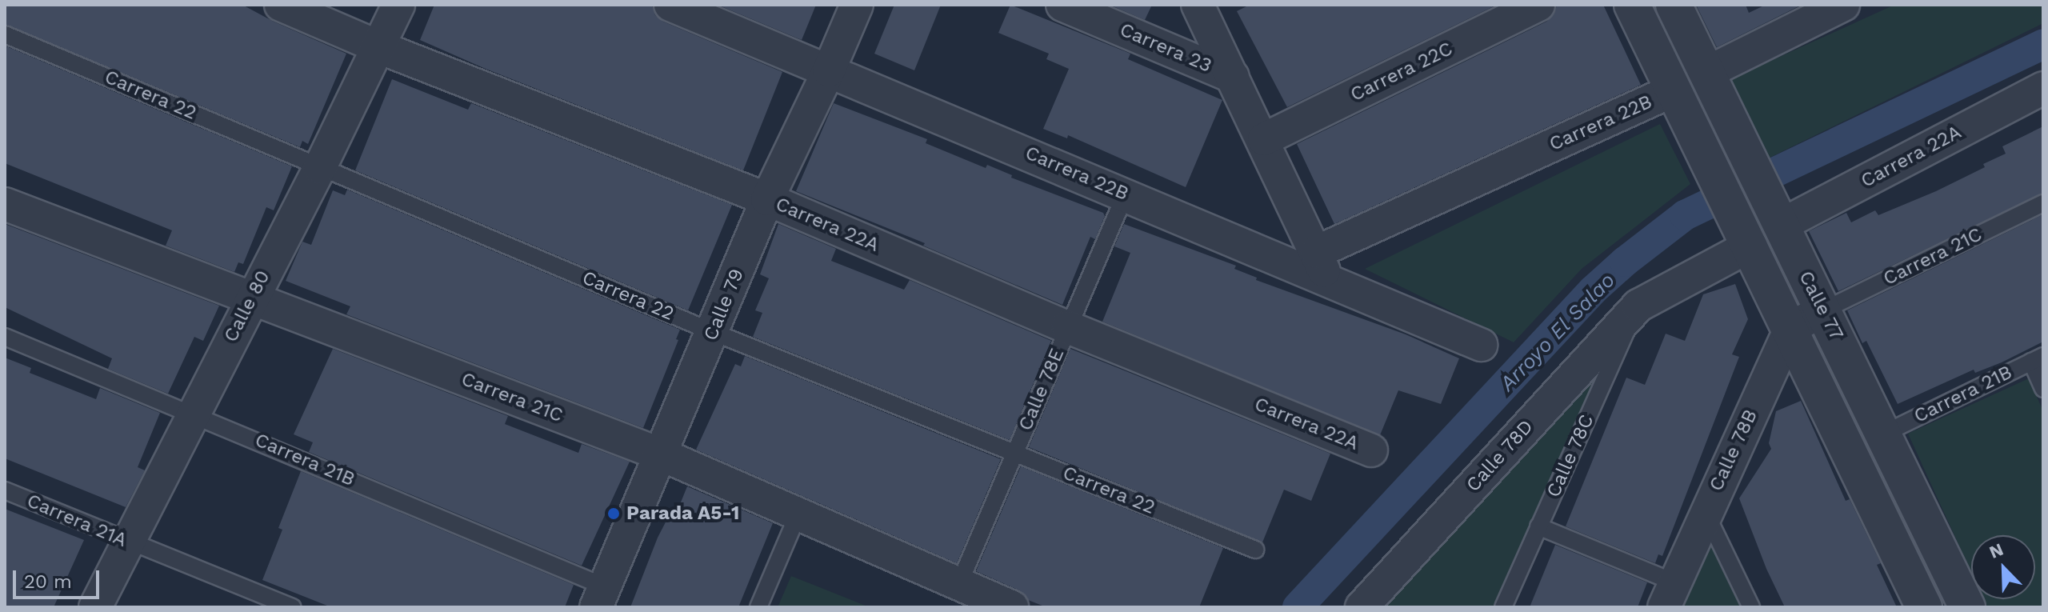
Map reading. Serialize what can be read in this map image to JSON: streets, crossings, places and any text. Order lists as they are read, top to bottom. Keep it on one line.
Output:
{"streets":{"street":["Carrera 23","Carrera 22C","Carrera 22B","Carrera 22A","Carrera 21C","Calle 79","Calle 77","Calle 80","Calle 78B","Calle 78D"],"lane":["Carrera 22","Calle 78E","Carrera 21B","Calle 78C","Carrera 21A"]},"crossings":[["Carrera 22","Calle 79"],["Carrera 22","Calle 80"],["Carrera 22","Calle 78E"],["Carrera 22B","Calle 79"],["Carrera 22B","Calle 77"],["Carrera 22B","Calle 78E"],["Carrera 22A","Calle 79"],["Carrera 22A","Calle 77"],["Carrera 22A","Calle 80"],["Carrera 22A","Calle 78E"],["Carrera 21C","Calle 79"],["Carrera 21C","Calle 77"],["Carrera 21C","Calle 80"],["Carrera 21C","Calle 78E"],["Calle 79","Carrera 21B"],["Calle 77","Carrera 21B"],["Calle 77","Calle 78B"],["Calle 80","Carrera 21B"],["Calle 80","Carrera 21A"],["Calle 78D","Calle 78C"]],"water":["Arroyo El Salao"],"places":["Parada A5-1"],"scale_bar":"20 m","north":"top left"}
